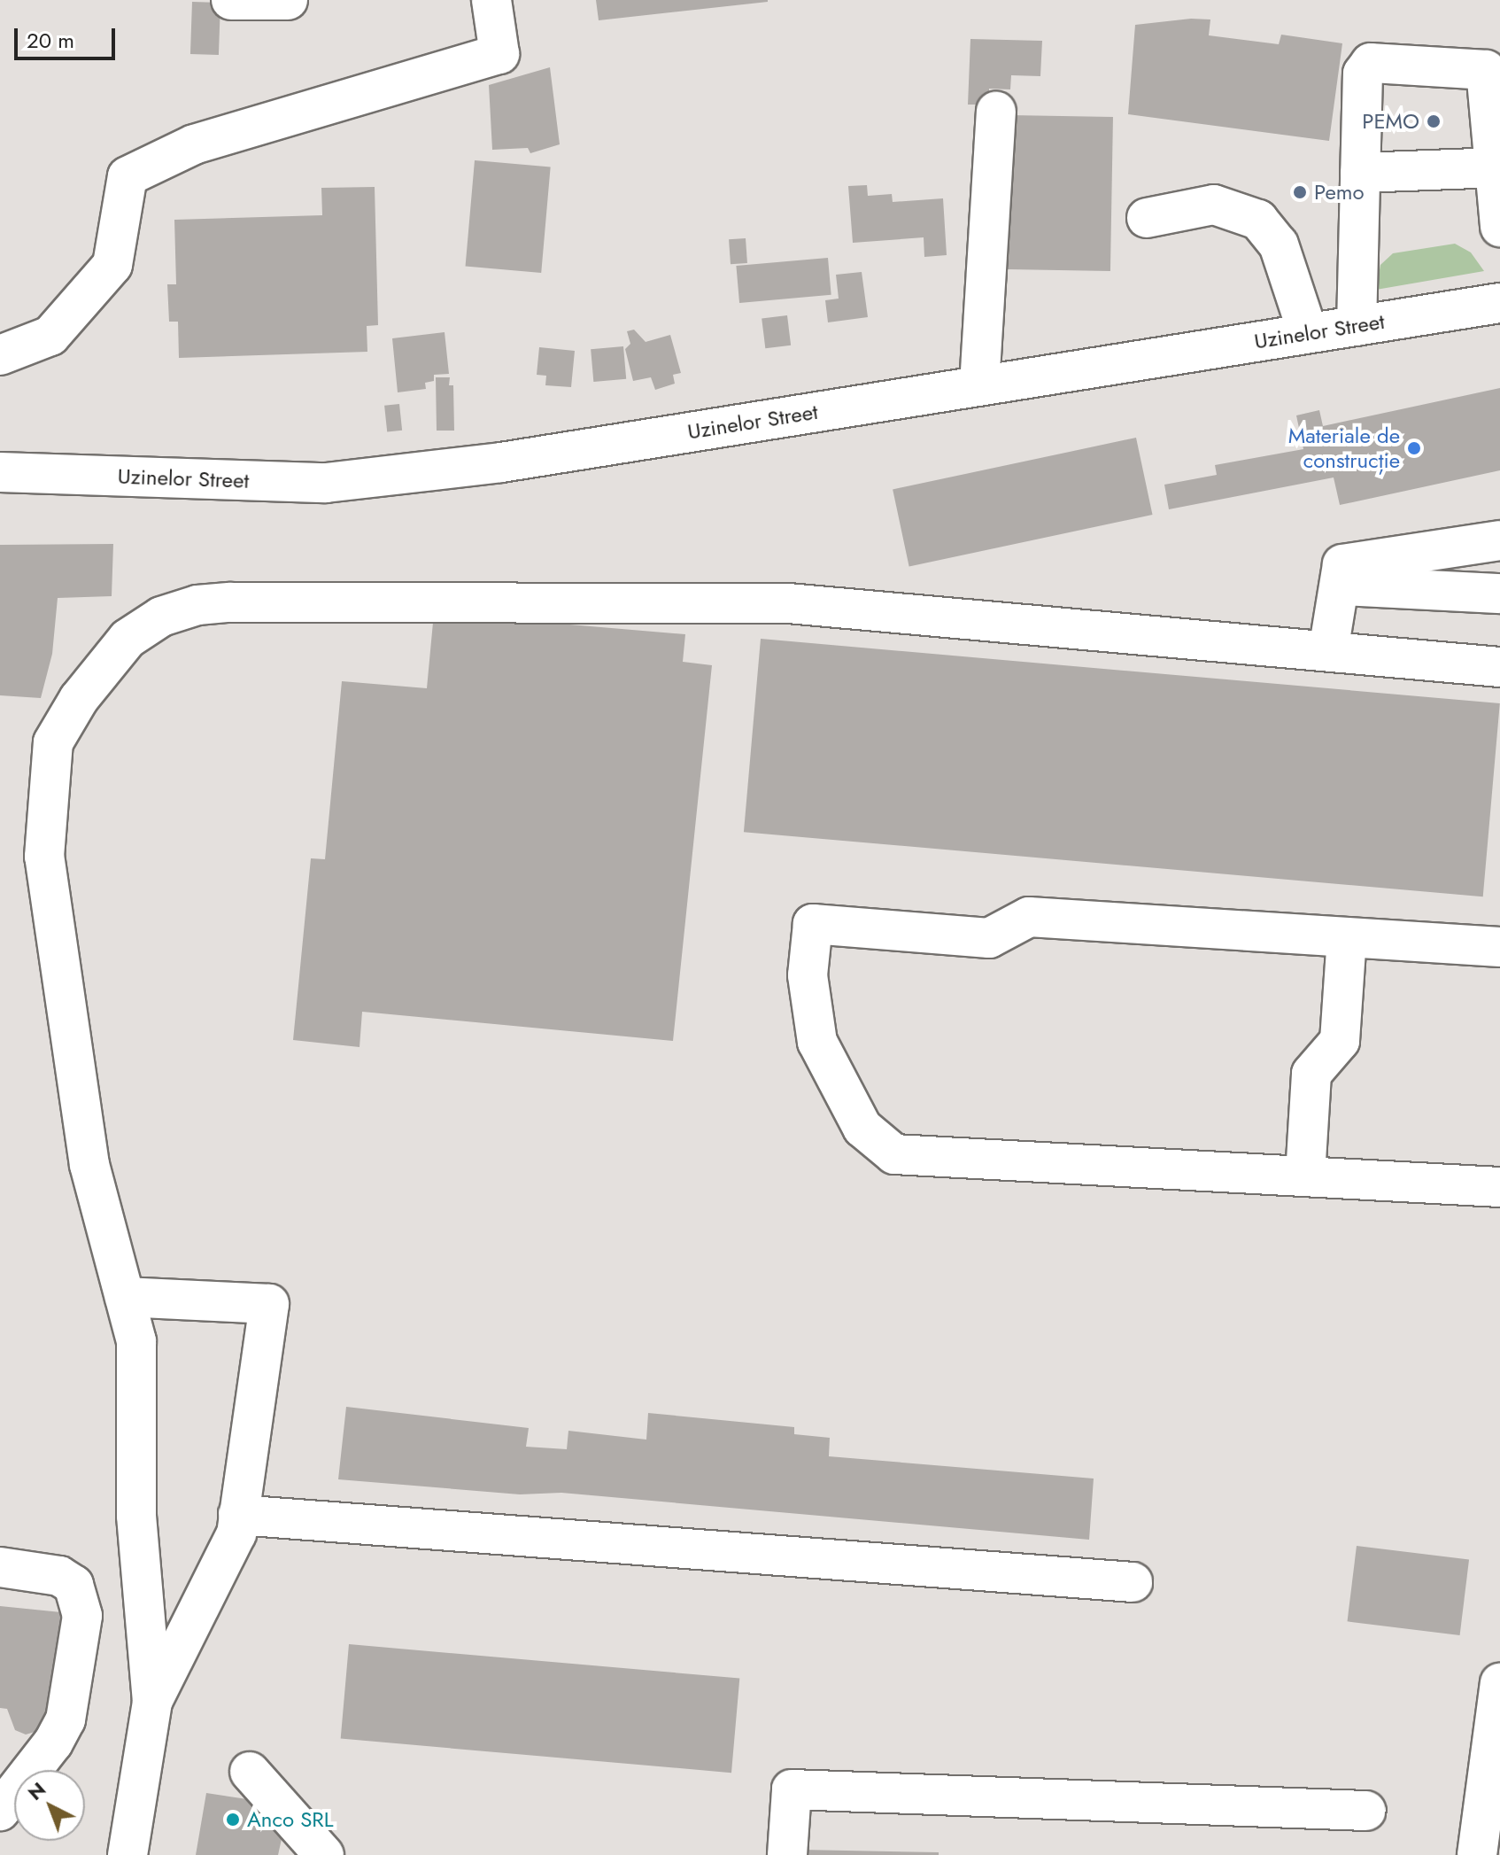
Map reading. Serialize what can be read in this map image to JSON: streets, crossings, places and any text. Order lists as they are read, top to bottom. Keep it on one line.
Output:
{"streets":{"main road":["Uzinelor Street"]},"places":["PEMO","Pemo","Materiale de construcție","Anco SRL"],"scale_bar":"20 m","north":"top left"}
